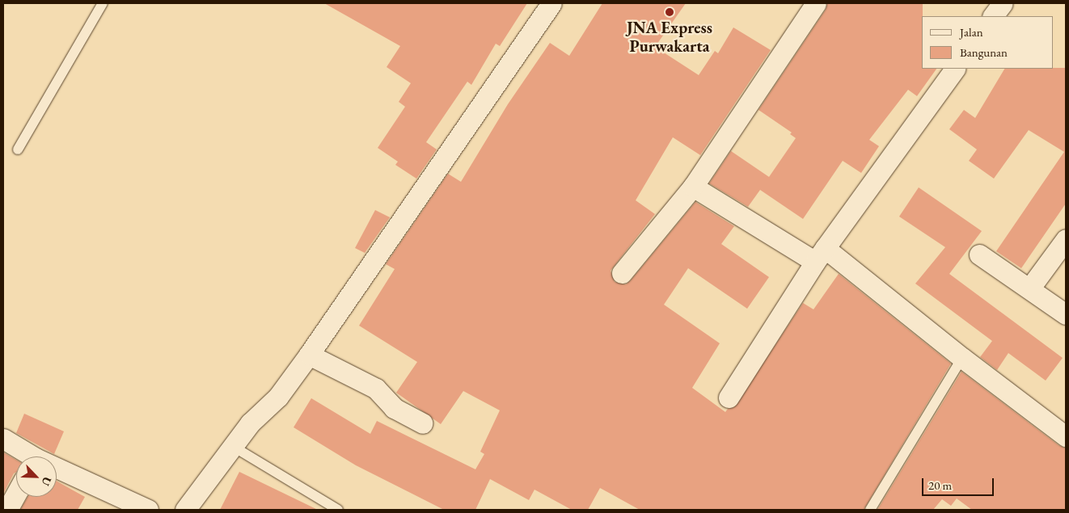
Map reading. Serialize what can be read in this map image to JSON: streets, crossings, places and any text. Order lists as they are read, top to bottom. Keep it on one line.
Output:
{"places":["JNA Express Purwakarta"],"legend":["Jalan","Bangunan"],"scale_bar":"20 m","north":"bottom right"}
